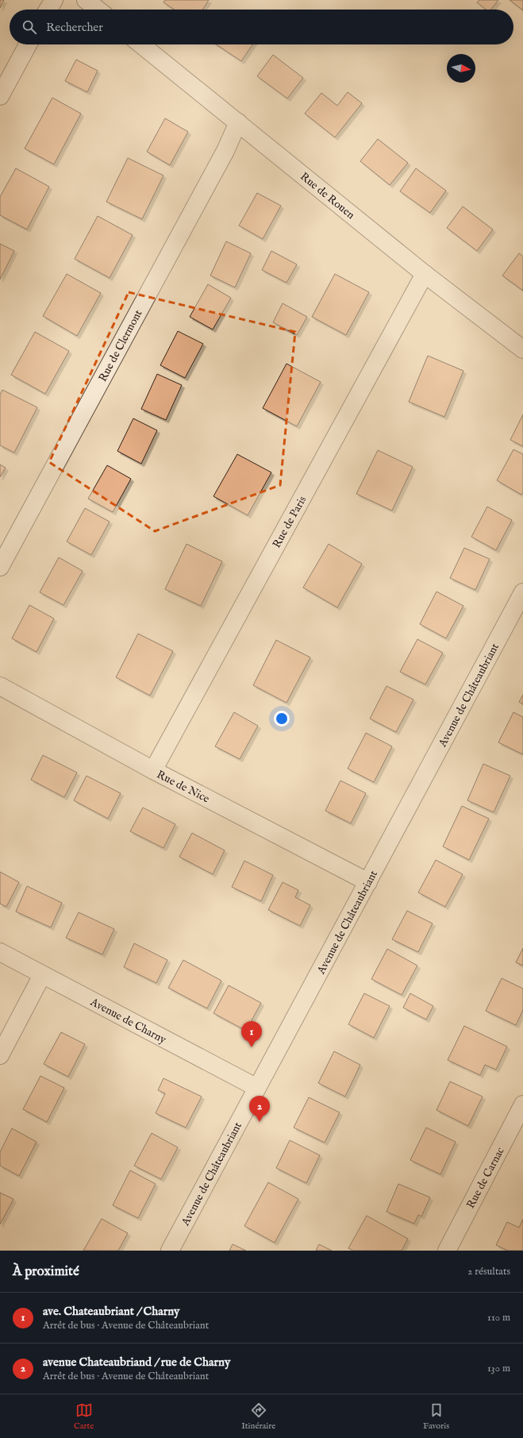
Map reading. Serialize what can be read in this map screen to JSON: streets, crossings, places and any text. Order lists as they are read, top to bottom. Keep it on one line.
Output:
{"streets":{"street":["Rue de Rouen","Rue de Clermont","Rue de Paris","Avenue de Châteaubriant","Rue de Nice","Avenue de Charny","Rue de Carnac"]},"crossings":[["Rue de Rouen","Rue de Clermont"],["Rue de Rouen","Rue de Paris"],["Rue de Paris","Rue de Nice"],["Avenue de Châteaubriant","Rue de Nice"],["Avenue de Châteaubriant","Avenue de Charny"]],"north":"right","page":{"search":"Rechercher","pins":["1","2"],"heading":["À proximité","2 résultats"],"list":[{"mark":"1","name":"ave. Chateaubriant / Charny","note":"Arrêt de bus · Avenue de Châteaubriant","value":"110 m"},{"mark":"2","name":"avenue Chateaubriand / rue de Charny","note":"Arrêt de bus · Avenue de Châteaubriant","value":"130 m"}],"nav":["Carte","Itinéraire","Favoris"]}}
